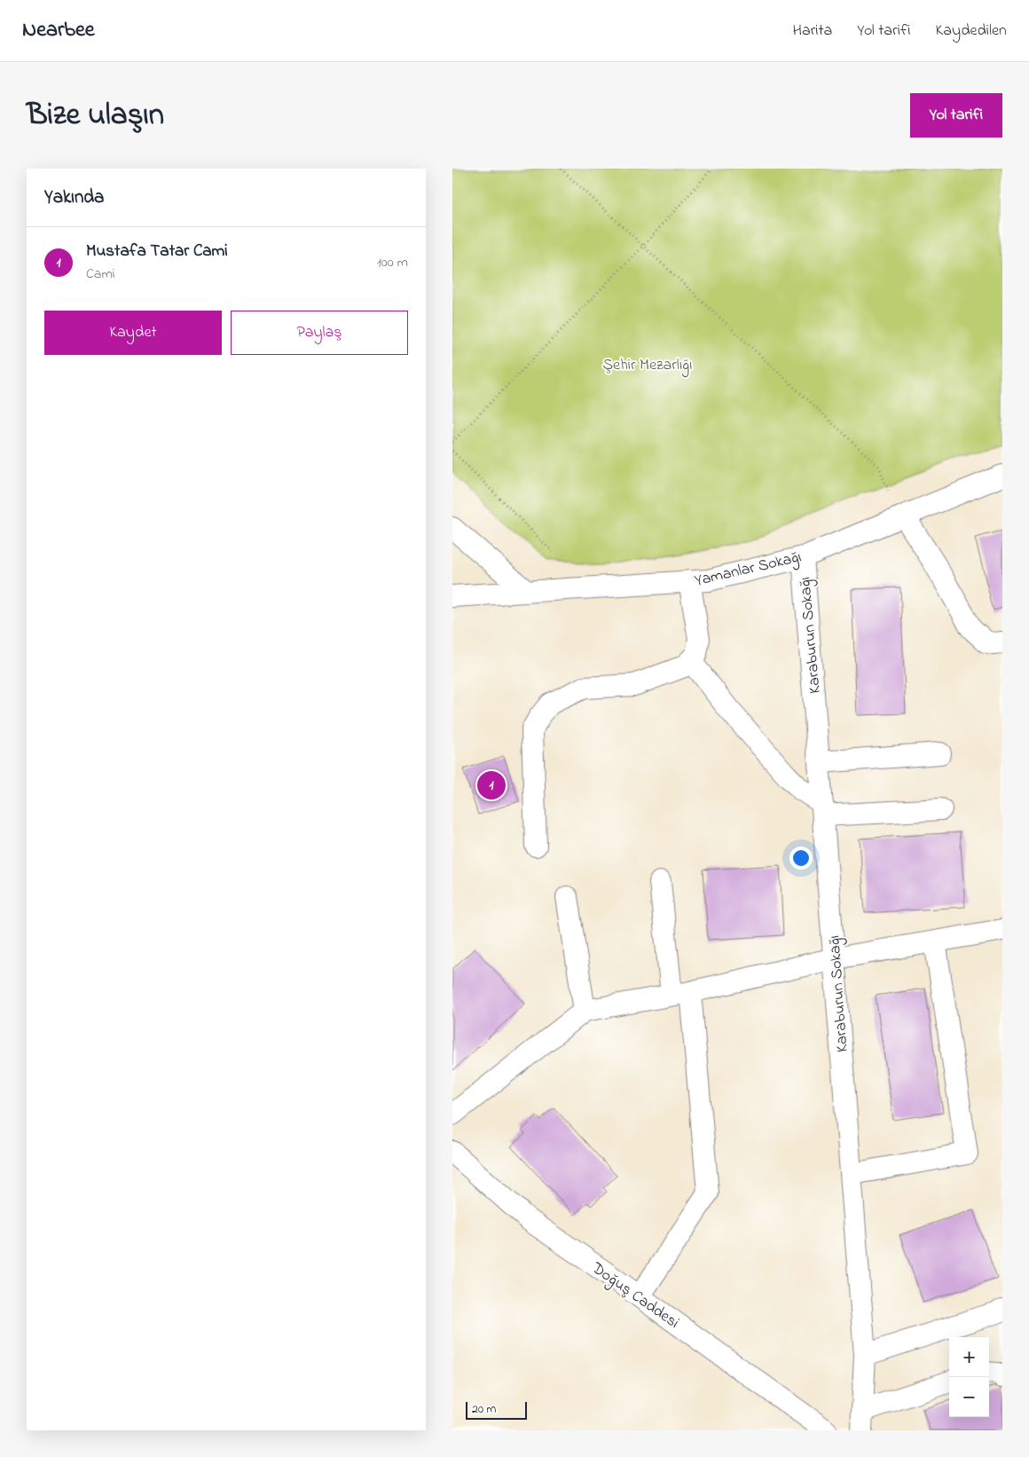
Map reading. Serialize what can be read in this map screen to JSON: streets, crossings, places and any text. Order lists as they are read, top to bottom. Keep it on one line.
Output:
{"streets":{"street":["Yamanlar Sokağı","Karaburun Sokağı","Doğuş Caddesi"]},"crossings":[["Yamanlar Sokağı","Karaburun Sokağı"]],"parks":["Şehir Mezarlığı"],"scale_bar":"20 m","page":{"header":"Nearbee","nav":["Harita","Yol tarifi","Kaydedilen"],"title":"Bize ulaşın","buttons":["Yol tarifi",["Kaydet","Paylaş"]],"heading":"Yakında","list":[{"mark":"1","name":"Mustafa Tatar Cami","note":"Cami","value":"100 m"}],"pins":"1","map_buttons":["+","−"],"scale":"20 m"}}
